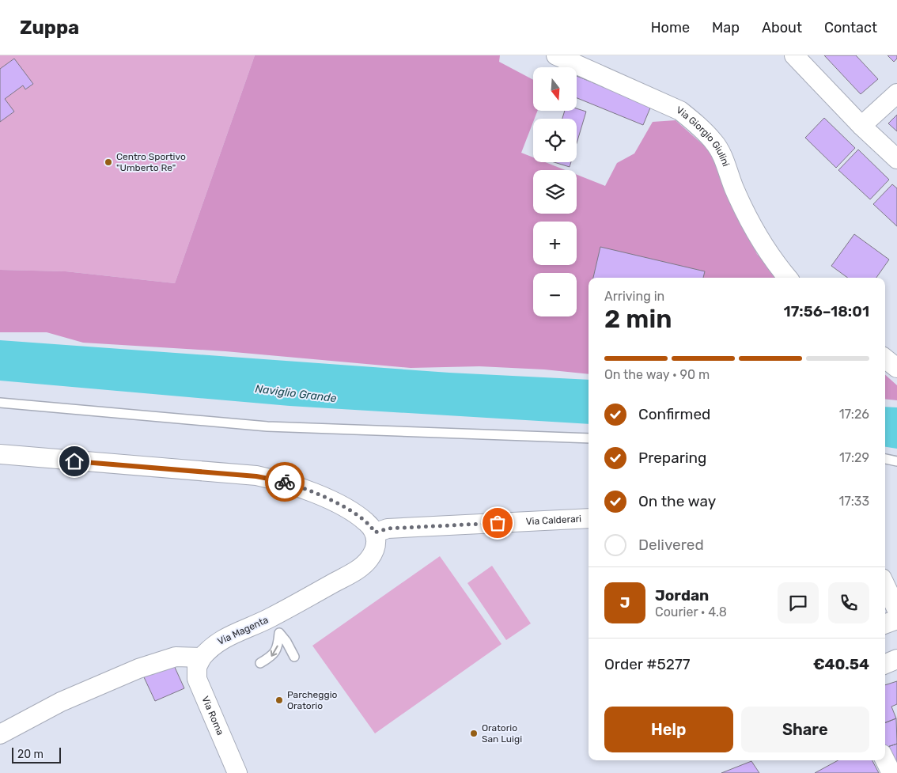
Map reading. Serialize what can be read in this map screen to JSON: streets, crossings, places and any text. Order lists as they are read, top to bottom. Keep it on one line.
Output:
{"streets":{"street":["Via Giorgio Giulini","Via Calderari","Via Magenta","Via Roma"]},"crossings":[["Via Calderari","Via Magenta"],["Via Magenta","Via Roma"]],"water":["Naviglio Grande"],"places":["Centro Sportivo \"Umberto Re\"","Parcheggio Oratorio","Oratorio San Luigi"],"scale_bar":"20 m","north":"bottom","page":{"header":"Zuppa","nav":["Home","Map","About","Contact"],"map_buttons":["+","−"],"heading":["2 min","Arriving in","17:56–18:01"],"panel":["Jordan","Courier · 4.8","Order #5277","€40.54"],"bar":"On the way · 90 m","list":[["Confirmed","17:26"],["Preparing","17:29"],["On the way","17:33"],"Delivered"],"round":"J","buttons":["Help","Share"],"scale":"20 m"}}
